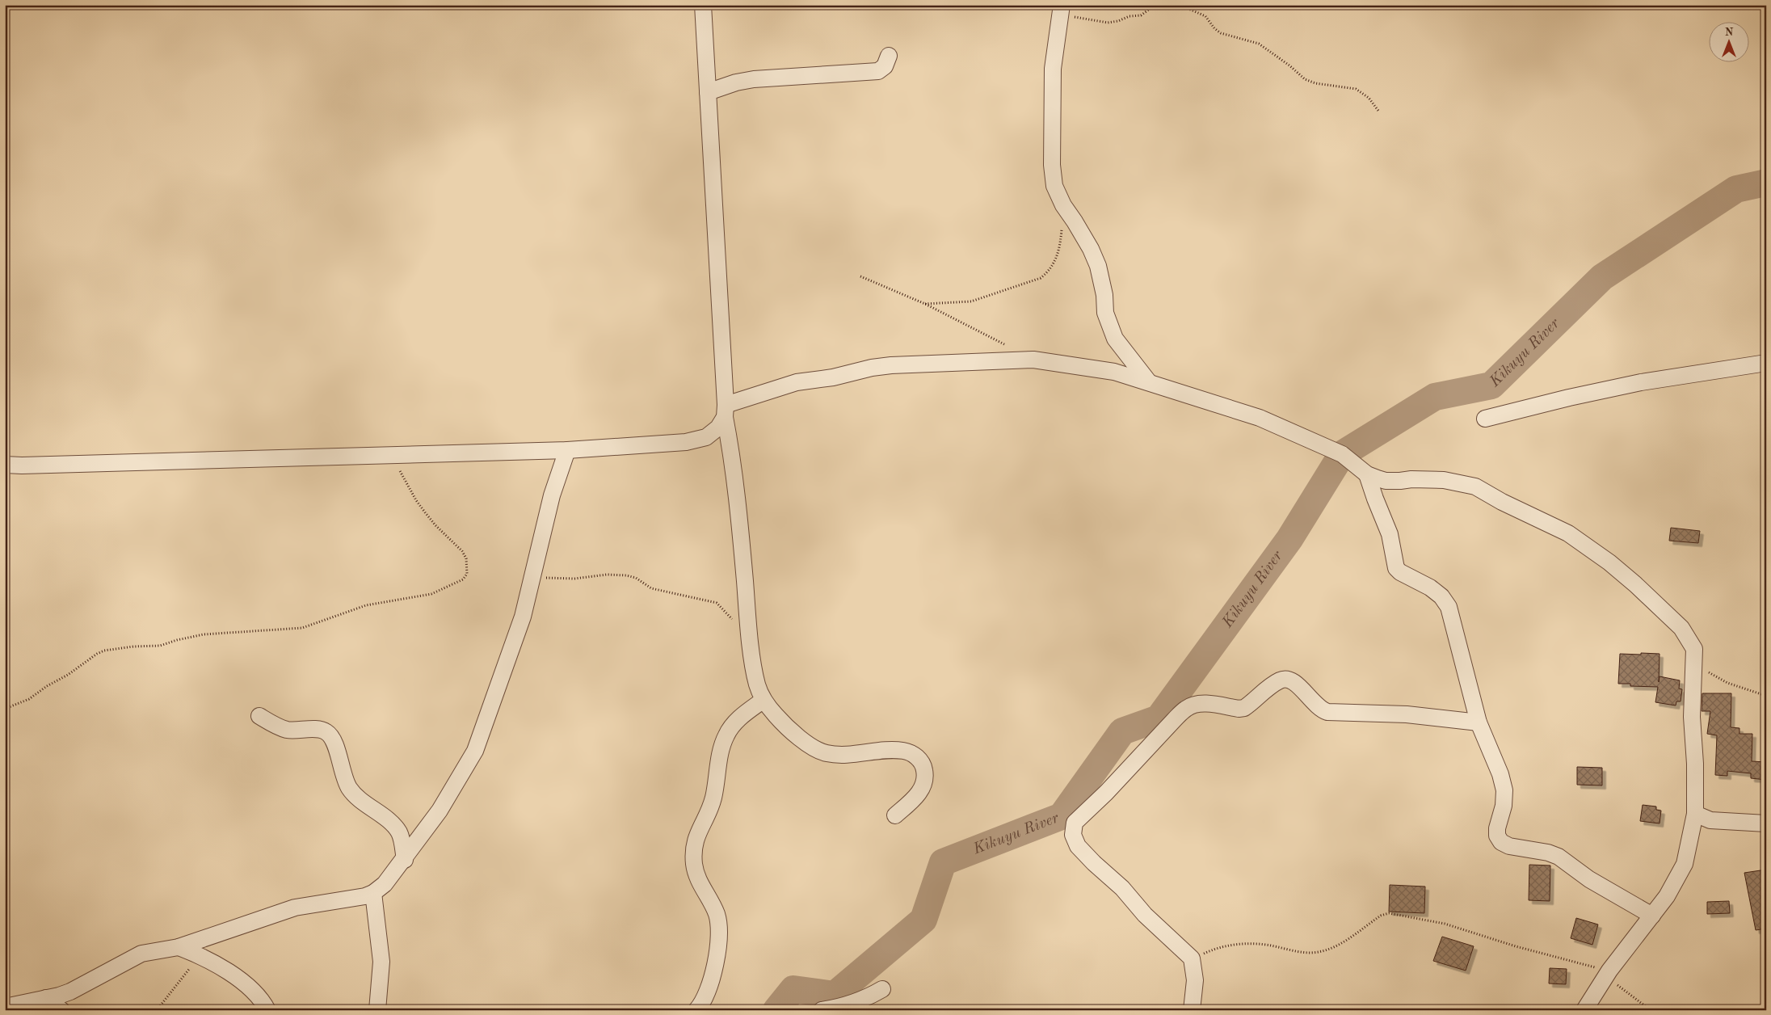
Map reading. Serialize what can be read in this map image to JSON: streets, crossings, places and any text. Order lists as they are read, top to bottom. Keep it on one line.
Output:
{"water":["Kikuyu River"],"north":"top"}
